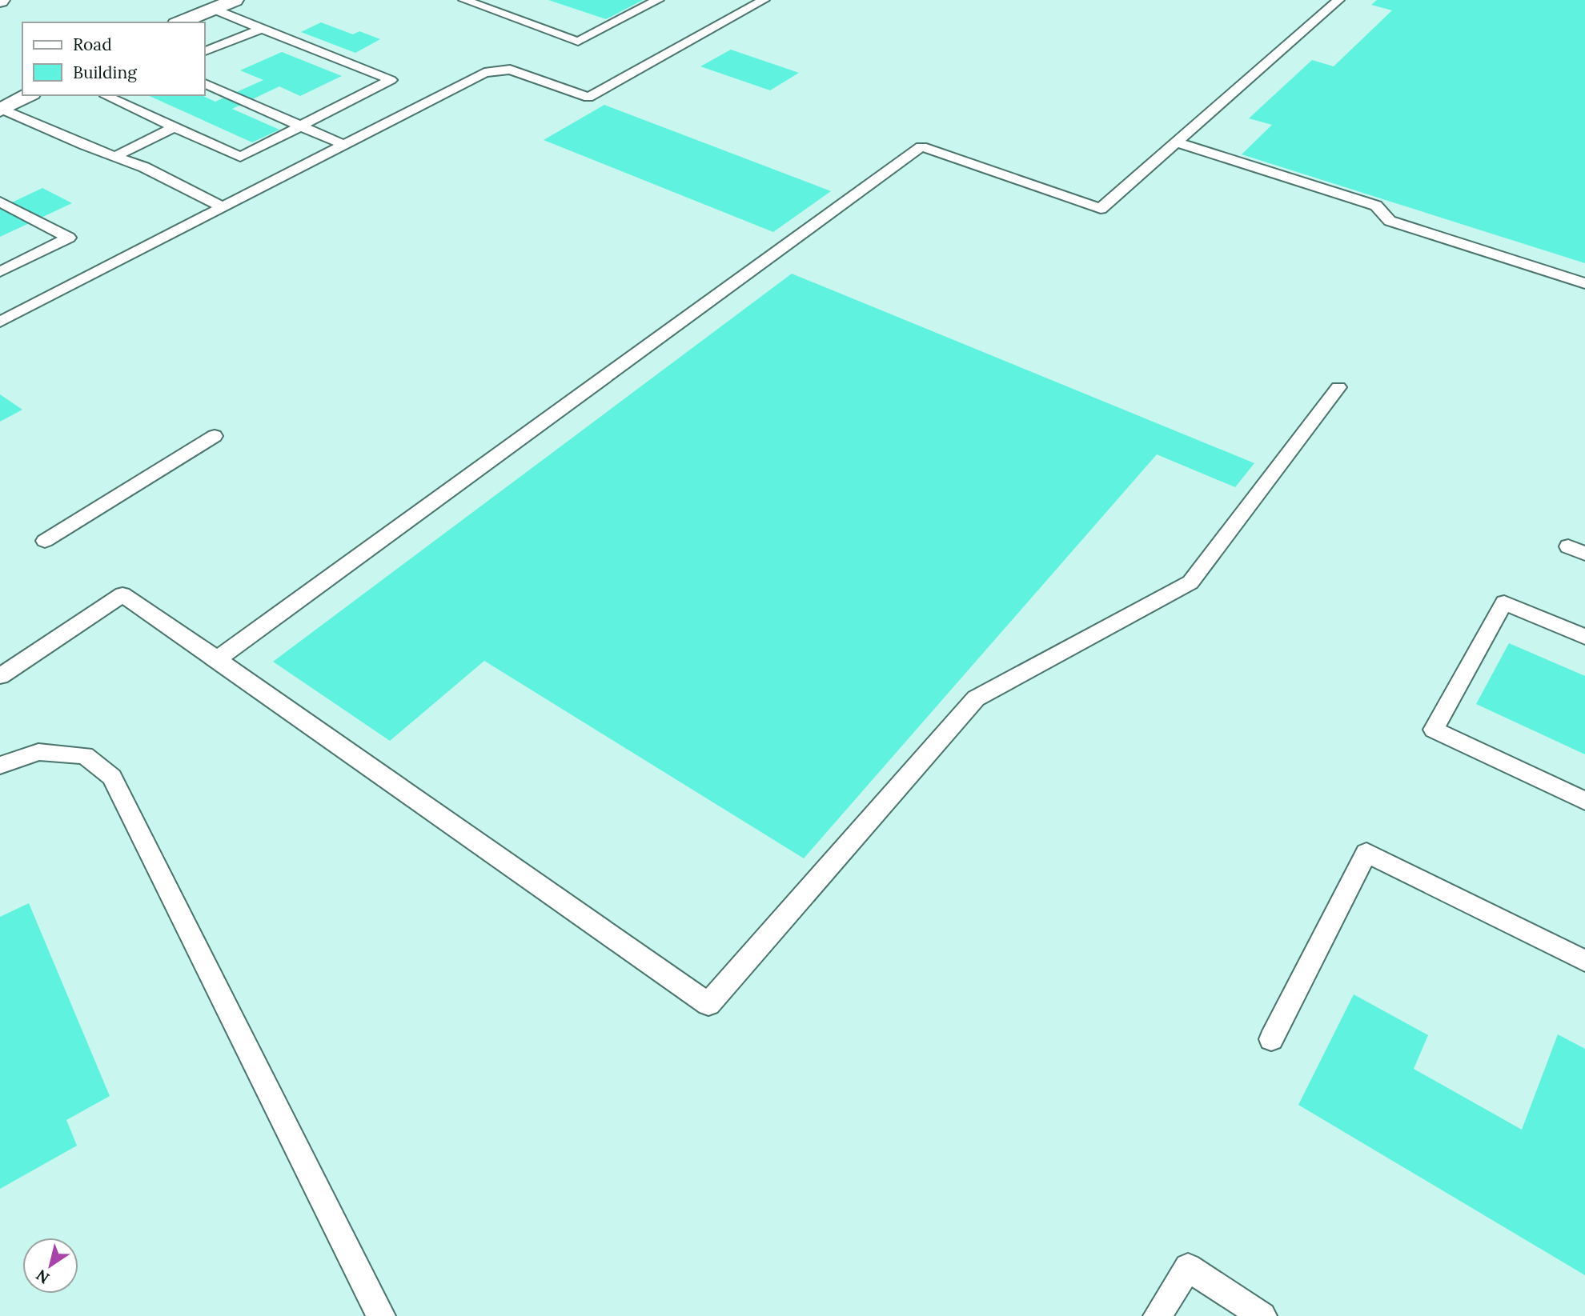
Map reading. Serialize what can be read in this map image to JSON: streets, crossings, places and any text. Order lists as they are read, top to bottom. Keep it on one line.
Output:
{"legend":["Road","Building"],"north":"bottom left"}
